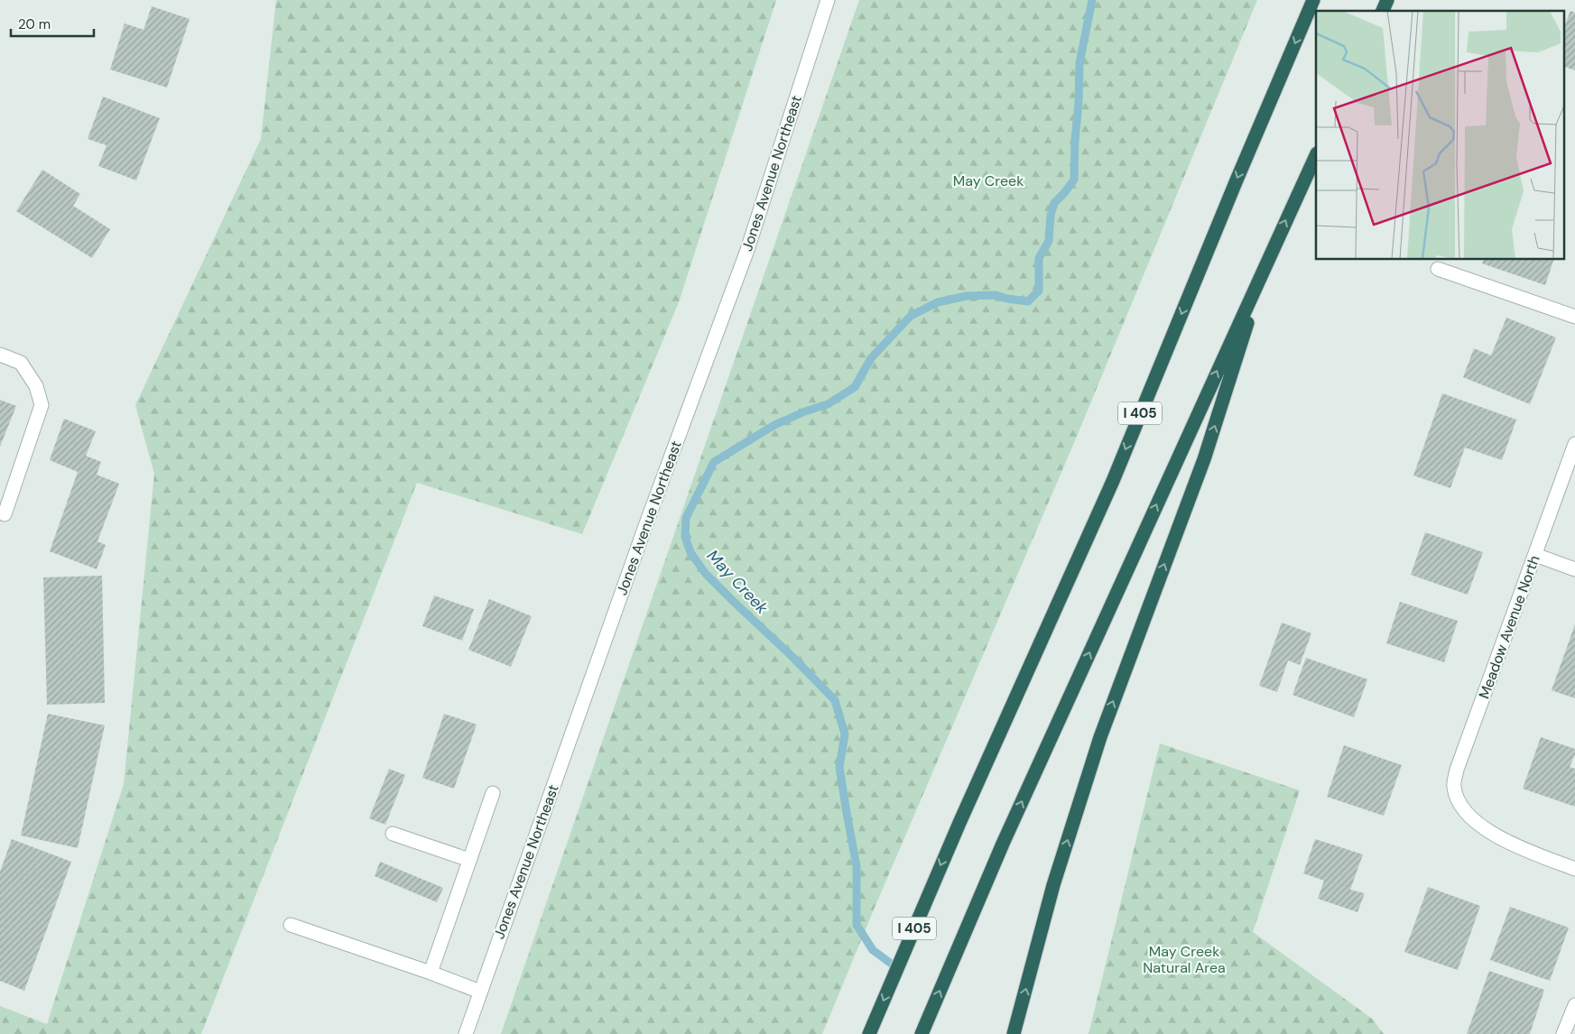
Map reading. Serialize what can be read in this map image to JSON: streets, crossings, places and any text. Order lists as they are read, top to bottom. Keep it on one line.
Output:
{"streets":{"highway":["I 405"],"street":["Jones Avenue Northeast","Meadow Avenue North"]},"water":["May Creek"],"parks":["May Creek","May Creek Natural Area"],"scale_bar":"20 m"}
